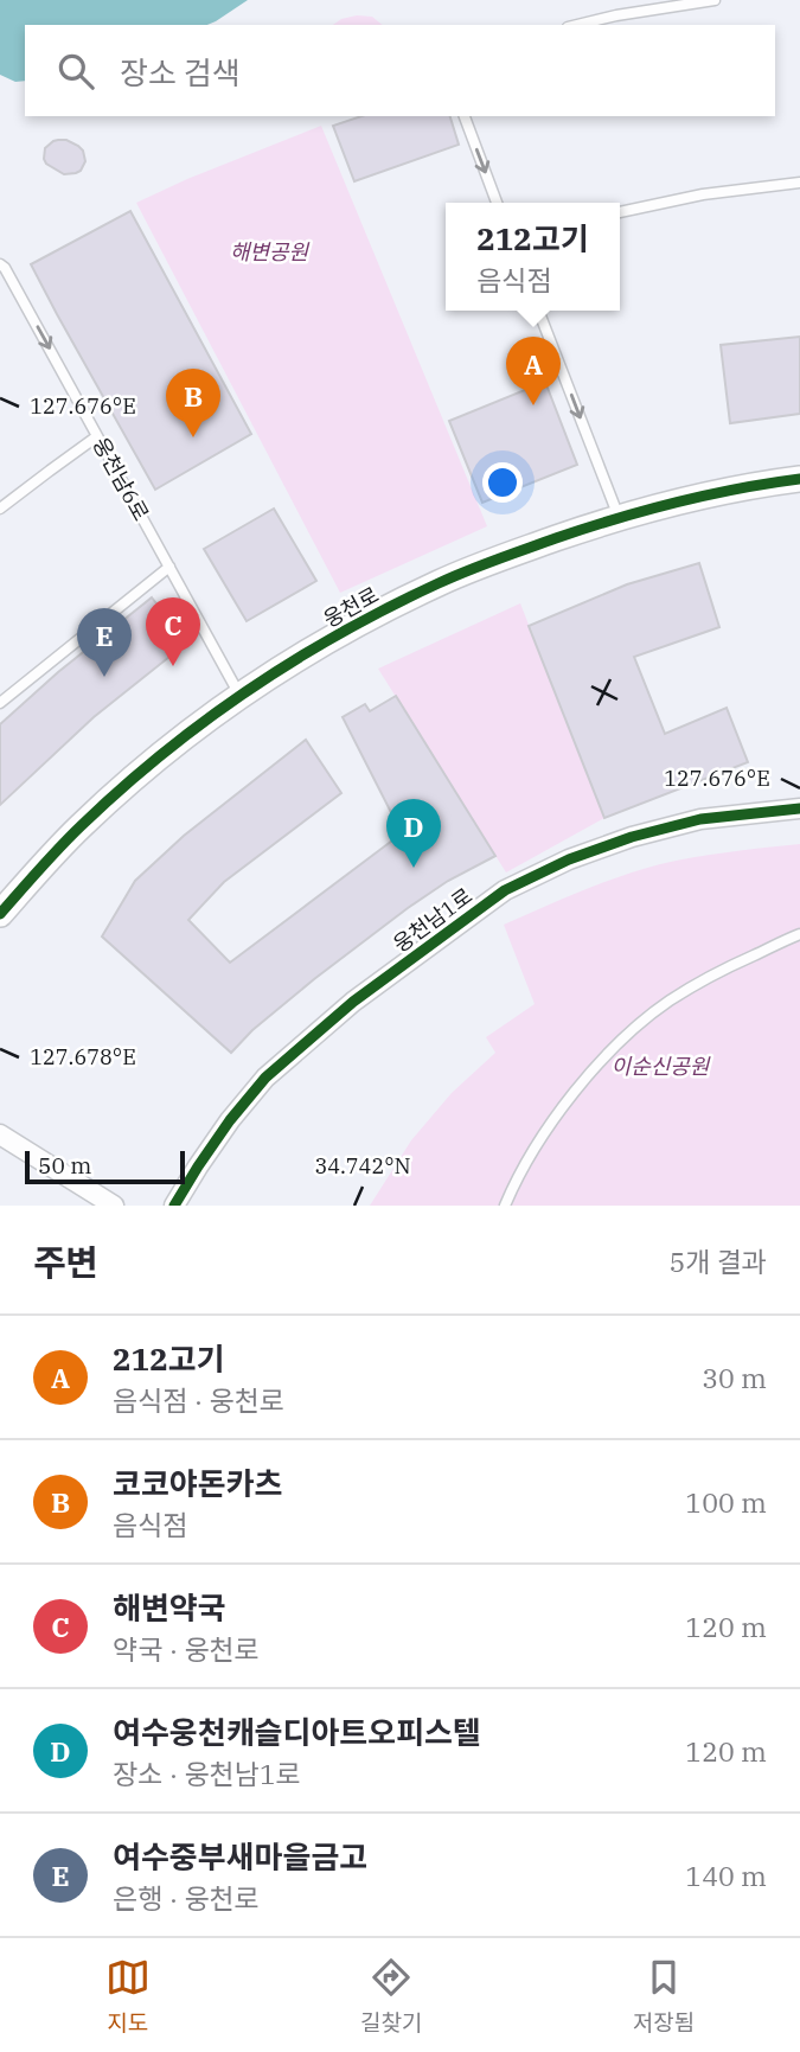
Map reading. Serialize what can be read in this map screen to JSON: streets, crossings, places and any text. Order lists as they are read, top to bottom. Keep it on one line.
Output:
{"streets":{"street":["웅천로","웅천남1로"],"lane":["웅천남6로"]},"crossings":[["웅천남6로","웅천로"]],"one_way":["웅천남6로"],"parks":["해변공원","이순신공원"],"scale_bar":"50 m","page":{"search":"장소 검색","popup":["212고기","음식점"],"pins":["A","B","C","E","D"],"scale":"50 m","heading":["주변","5개 결과"],"list":[{"mark":"A","name":"212고기","note":"음식점 · 웅천로","value":"30 m"},{"mark":"B","name":"코코야돈카츠","note":"음식점","value":"100 m"},{"mark":"C","name":"해변약국","note":"약국 · 웅천로","value":"120 m"},{"mark":"D","name":"여수웅천캐슬디아트오피스텔","note":"장소 · 웅천남1로","value":"120 m"},{"mark":"E","name":"여수중부새마을금고","note":"은행 · 웅천로","value":"140 m"}],"nav":["지도","길찾기","저장됨"]},"coordinates":["127.676°E","127.678°E","34.742°N"]}
